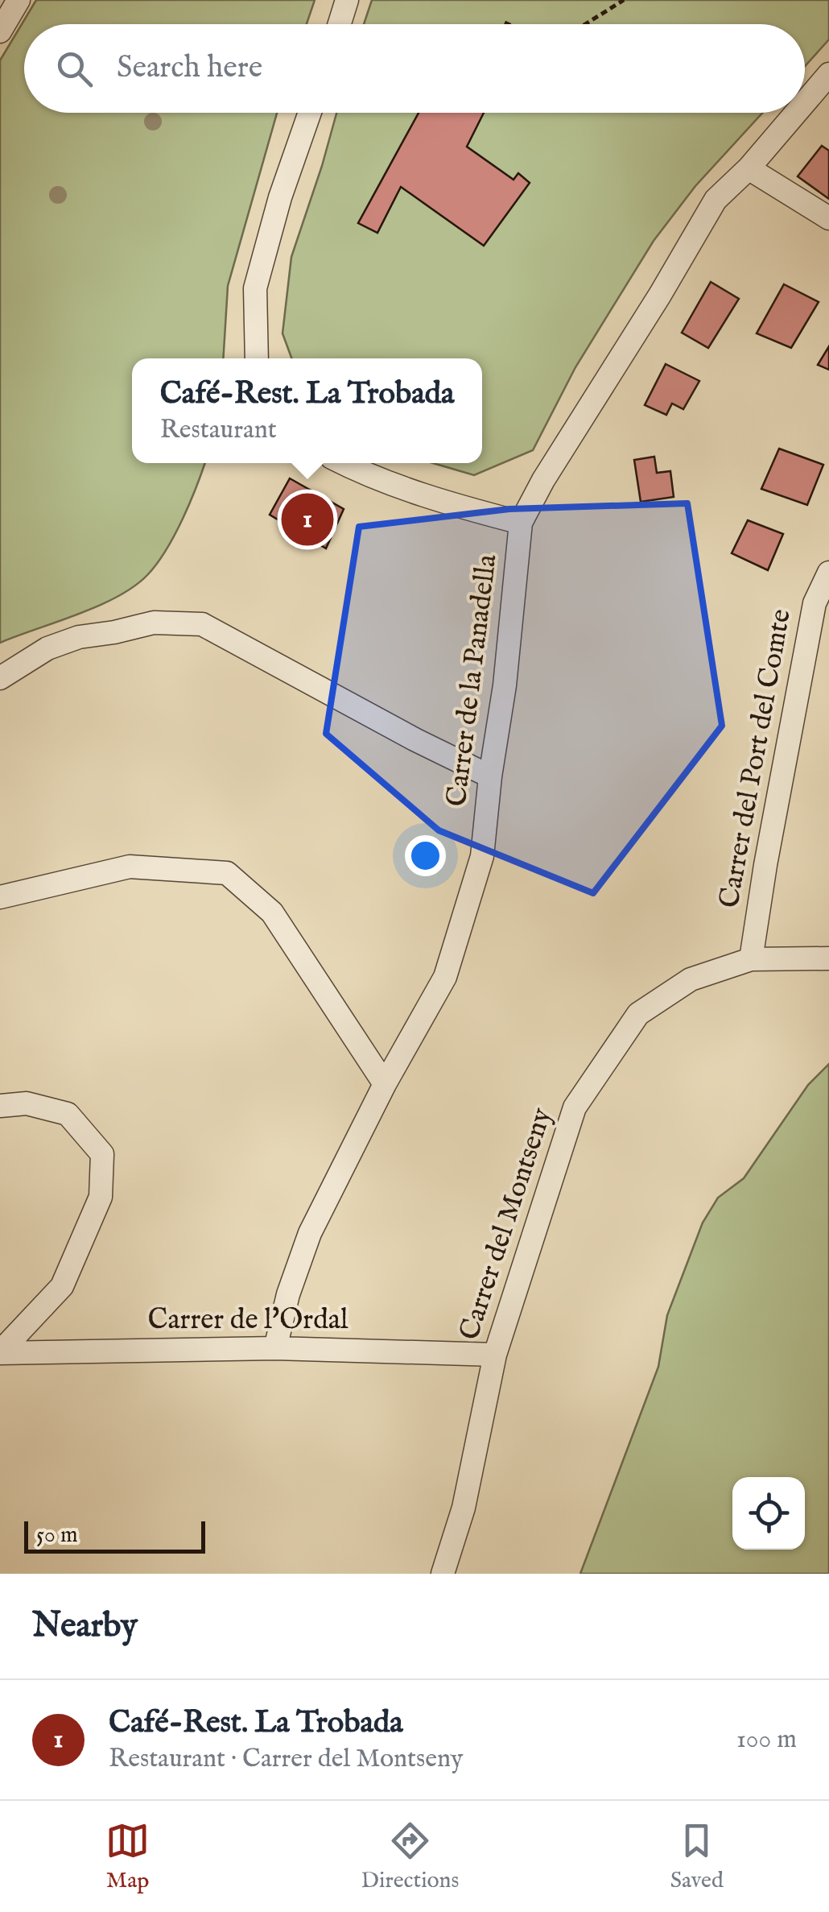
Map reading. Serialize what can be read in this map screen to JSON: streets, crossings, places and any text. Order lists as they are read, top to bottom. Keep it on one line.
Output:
{"streets":{"street":["Carrer de la Panadella","Carrer del Port del Comte","Carrer del Montseny","Carrer de l'Ordal"]},"crossings":[["Carrer de la Panadella","Carrer de l'Ordal"],["Carrer del Port del Comte","Carrer del Montseny"],["Carrer del Montseny","Carrer de l'Ordal"]],"scale_bar":"50 m","page":{"search":"Search here","popup":["Café-Rest. La Trobada","Restaurant"],"pins":"1","scale":"50 m","heading":"Nearby","list":[{"mark":"1","name":"Café-Rest. La Trobada","note":"Restaurant · Carrer del Montseny","value":"100 m"}],"nav":["Map","Directions","Saved"]}}
